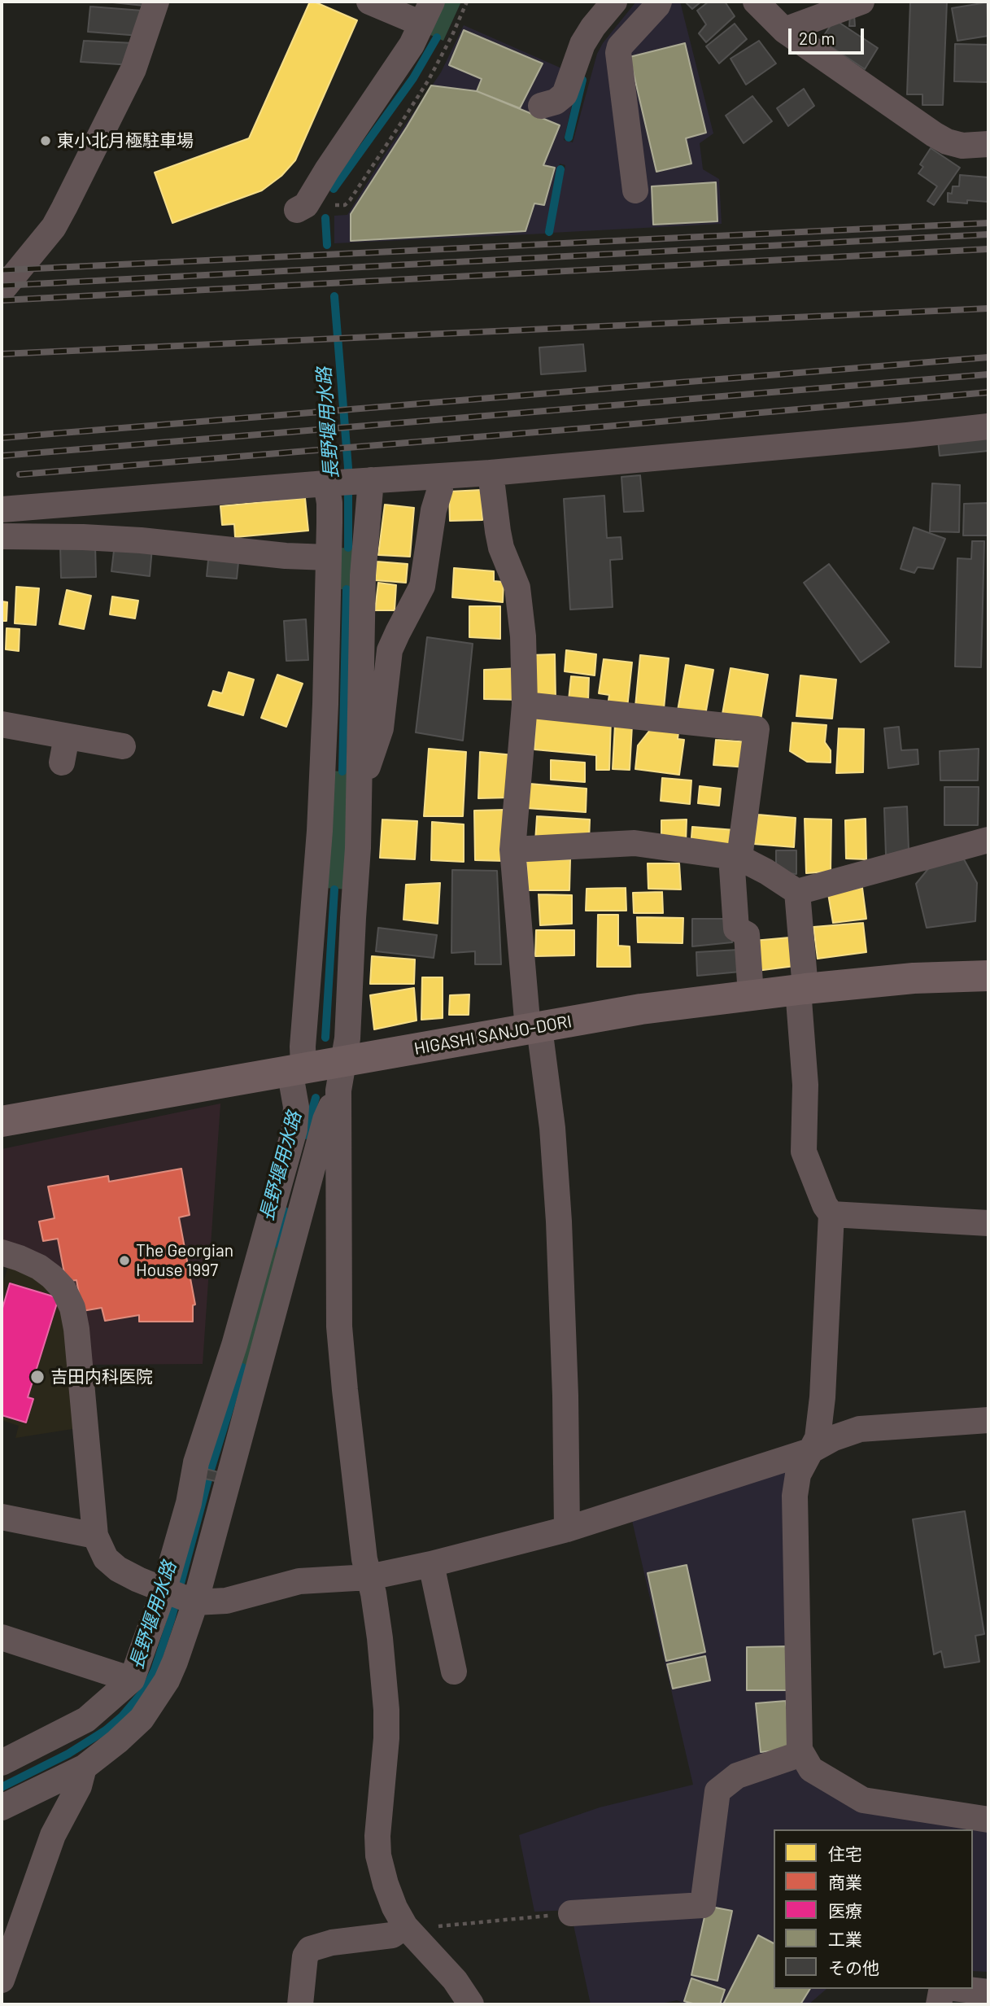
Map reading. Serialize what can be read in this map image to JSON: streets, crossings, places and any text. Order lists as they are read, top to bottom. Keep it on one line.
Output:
{"streets":{"main road":["HIGASHI SANJO-DORI"]},"water":["長野堰用水路"],"places":["東小北月極駐車場","The Georgian House 1997","吉田内科医院"],"legend":["住宅","商業","医療","工業","その他"],"scale_bar":"20 m"}
